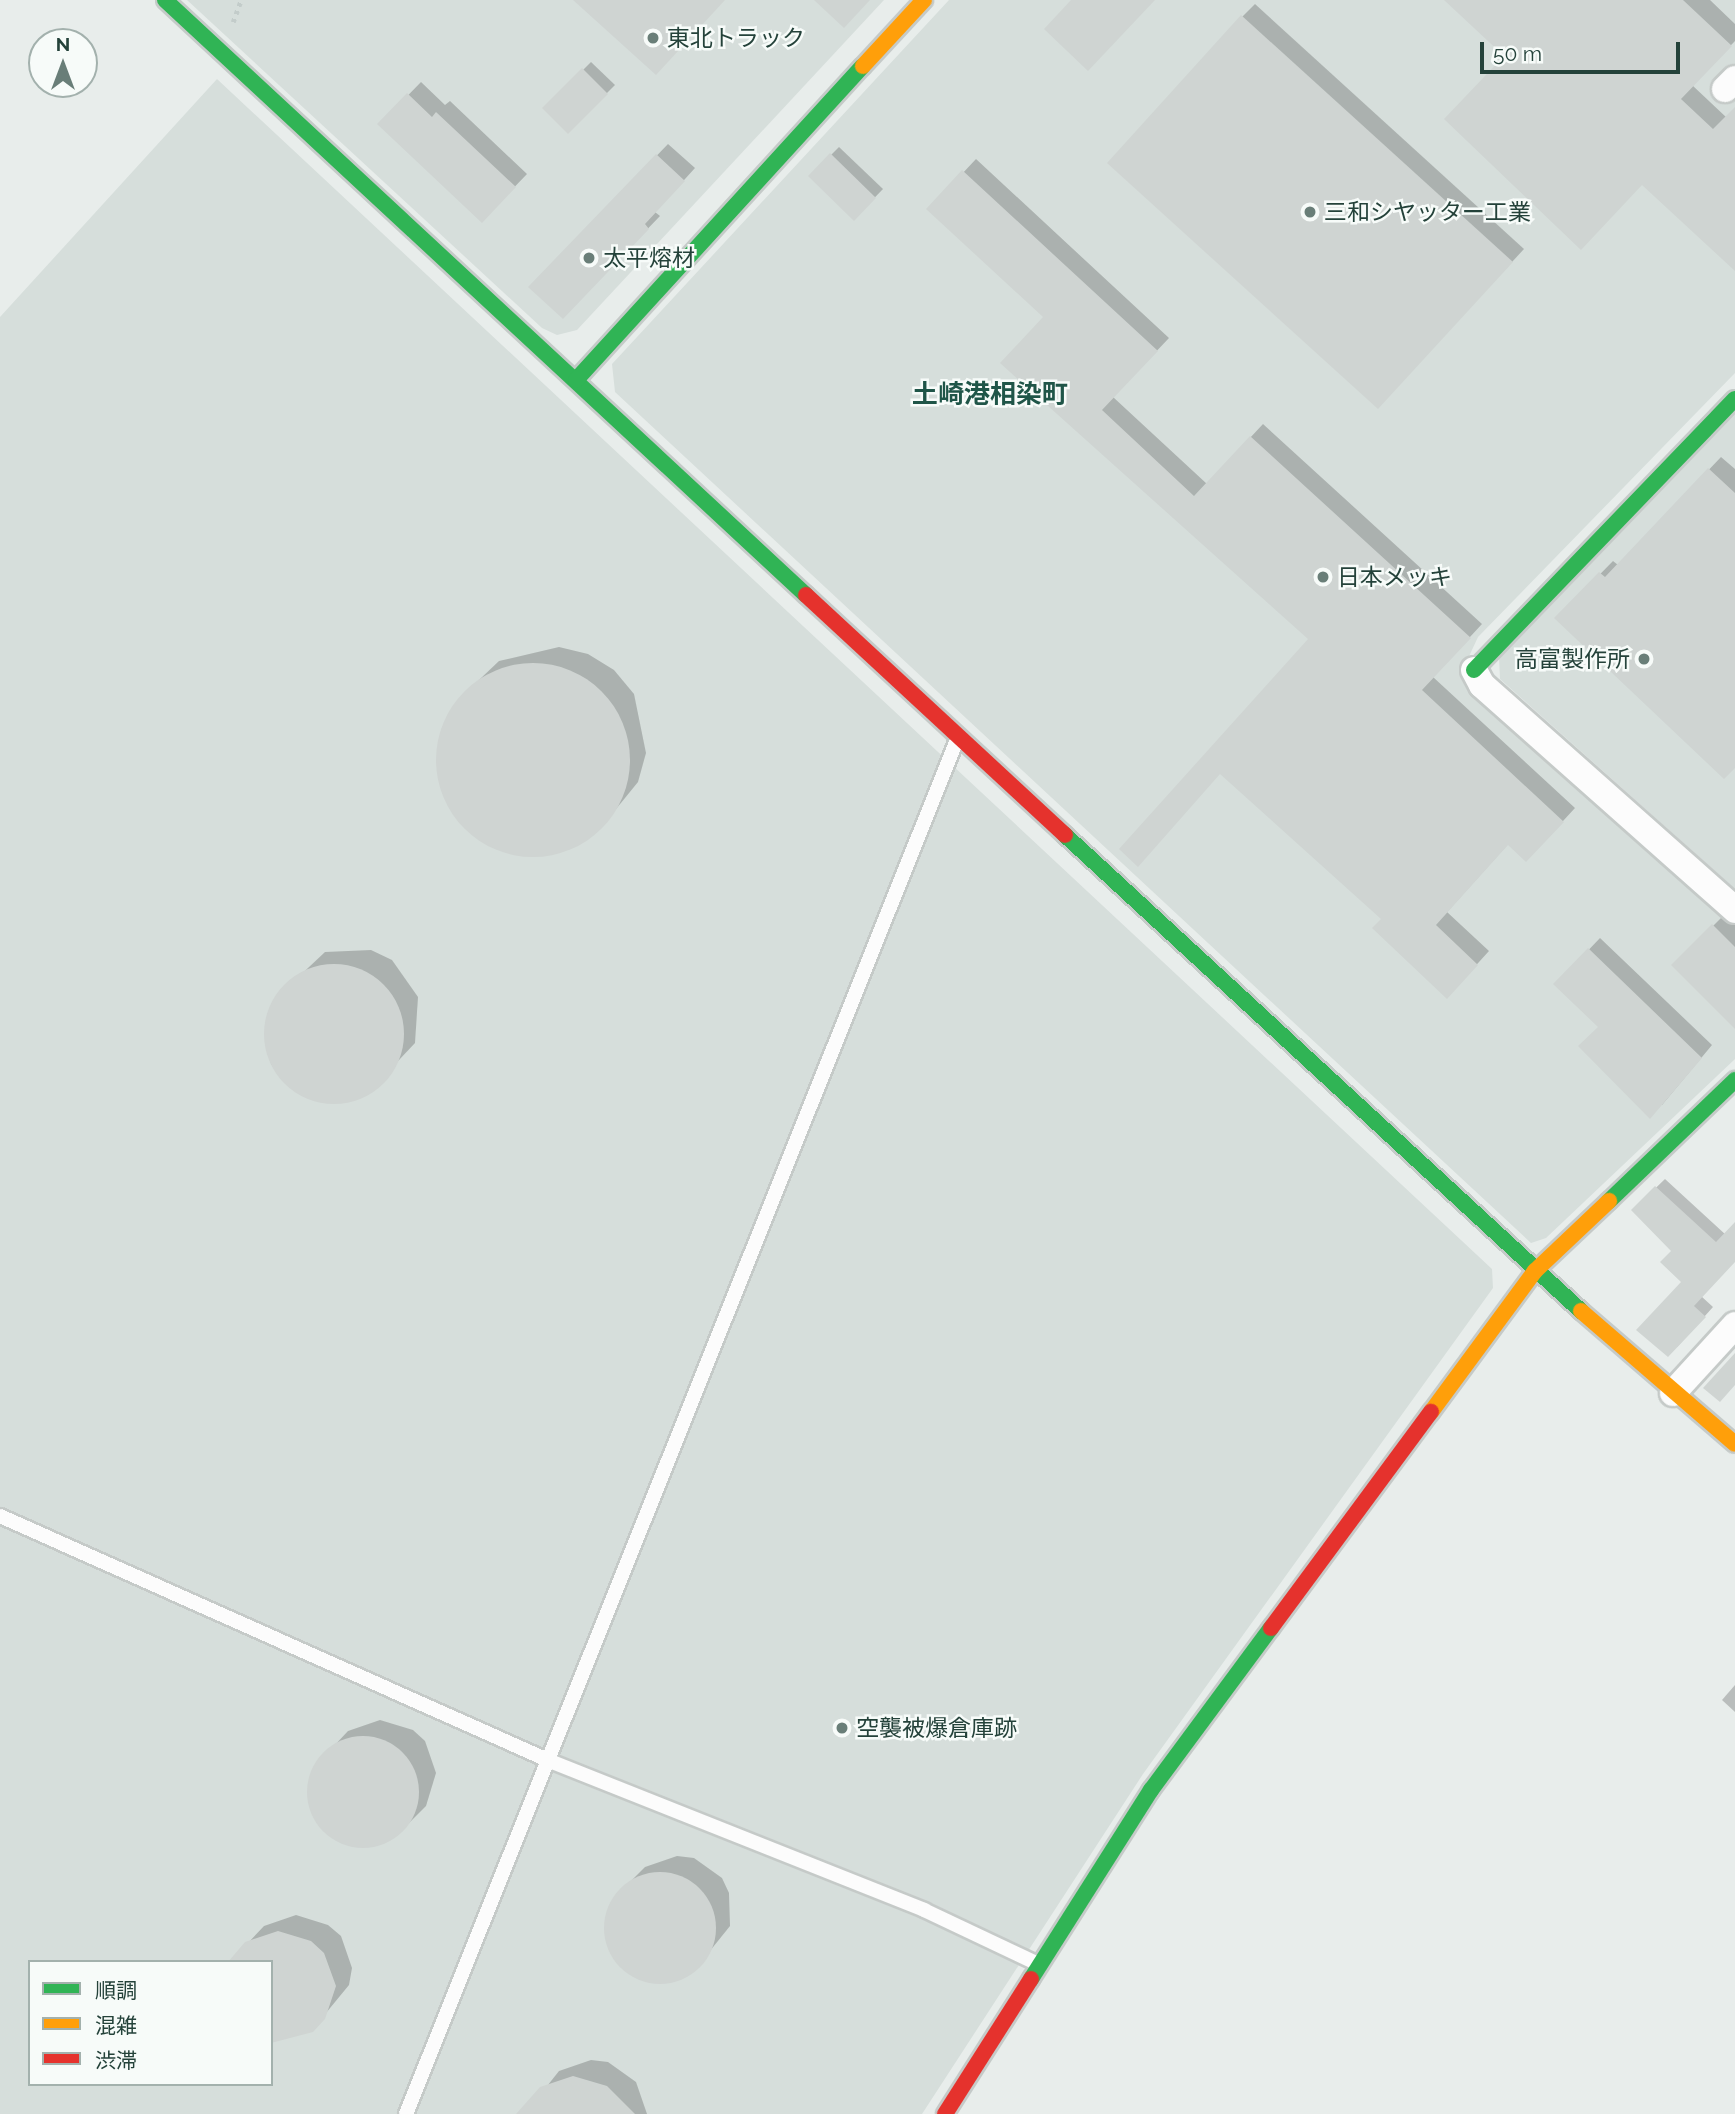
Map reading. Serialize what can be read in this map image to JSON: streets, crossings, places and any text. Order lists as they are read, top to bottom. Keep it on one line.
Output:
{"districts":["土崎港相染町"],"places":["東北トラック","三和シヤッター工業","太平熔材","日本メッキ","高富製作所","空襲被爆倉庫跡"],"legend":["順調","混雑","渋滞"],"scale_bar":"50 m","north":"top"}
